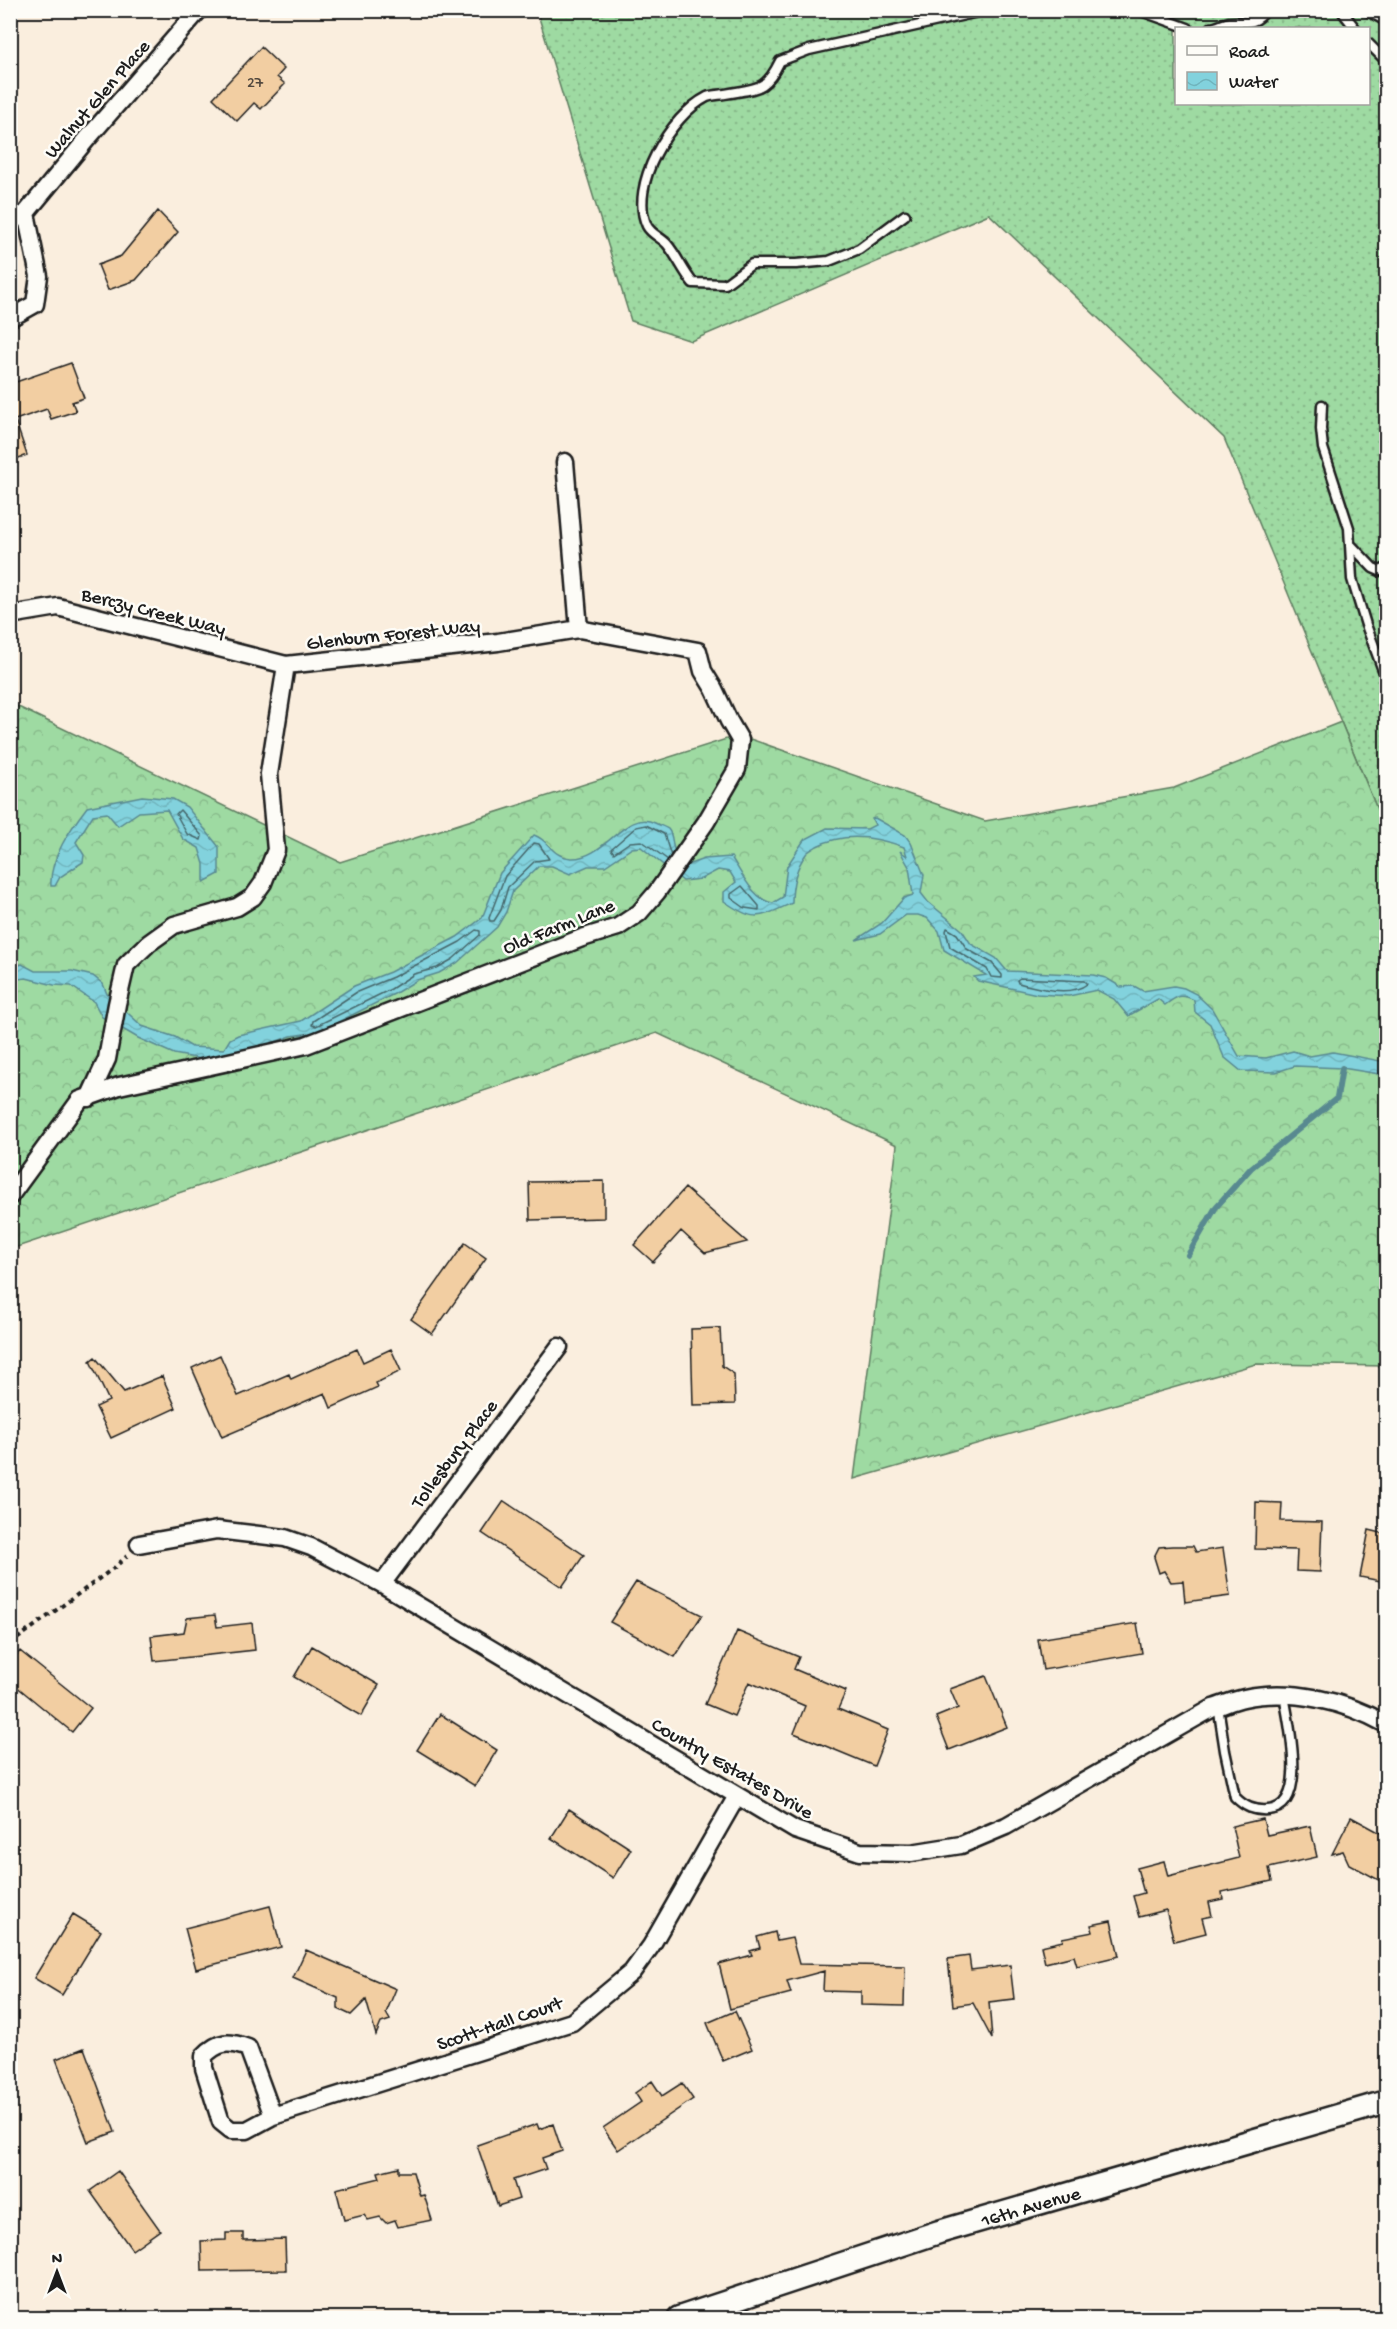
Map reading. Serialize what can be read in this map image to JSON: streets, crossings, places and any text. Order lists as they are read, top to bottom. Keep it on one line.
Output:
{"streets":{"main road":["16th Avenue"],"street":["Walnut Glen Place","Berczy Creek Way","Glenburn Forest Way","Old Farm Lane","Tollesbury Place","Country Estates Drive","Scott-Hall Court"]},"crossings":[["Berczy Creek Way","Glenburn Forest Way"],["Glenburn Forest Way","Old Farm Lane"],["Tollesbury Place","Country Estates Drive"],["Country Estates Drive","Scott-Hall Court"]],"house_numbers":["27"],"legend":["Road","Water"],"north":"top"}
